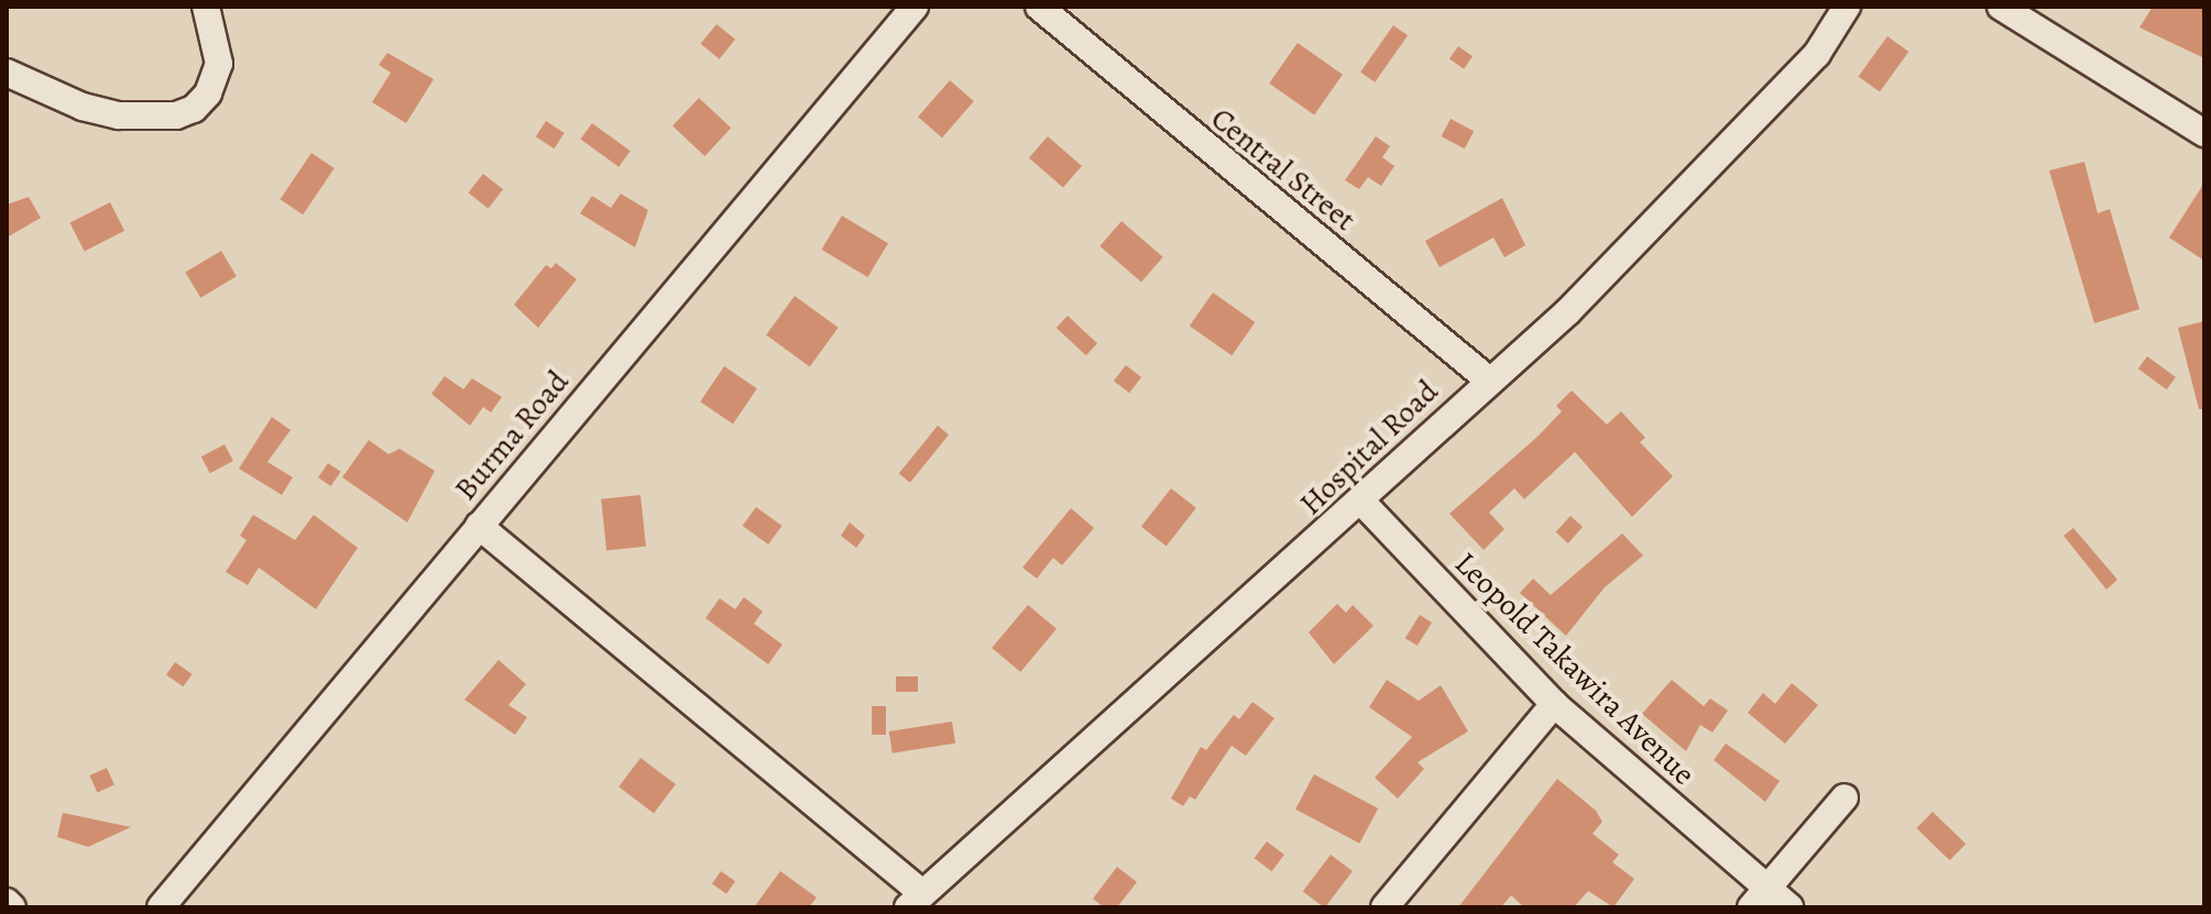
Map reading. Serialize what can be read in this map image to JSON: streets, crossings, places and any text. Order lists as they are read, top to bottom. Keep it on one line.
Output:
{"streets":{"street":["Central Street","Burma Road","Hospital Road","Leopold Takawira Avenue"]},"crossings":[["Central Street","Hospital Road"],["Hospital Road","Leopold Takawira Avenue"]]}
